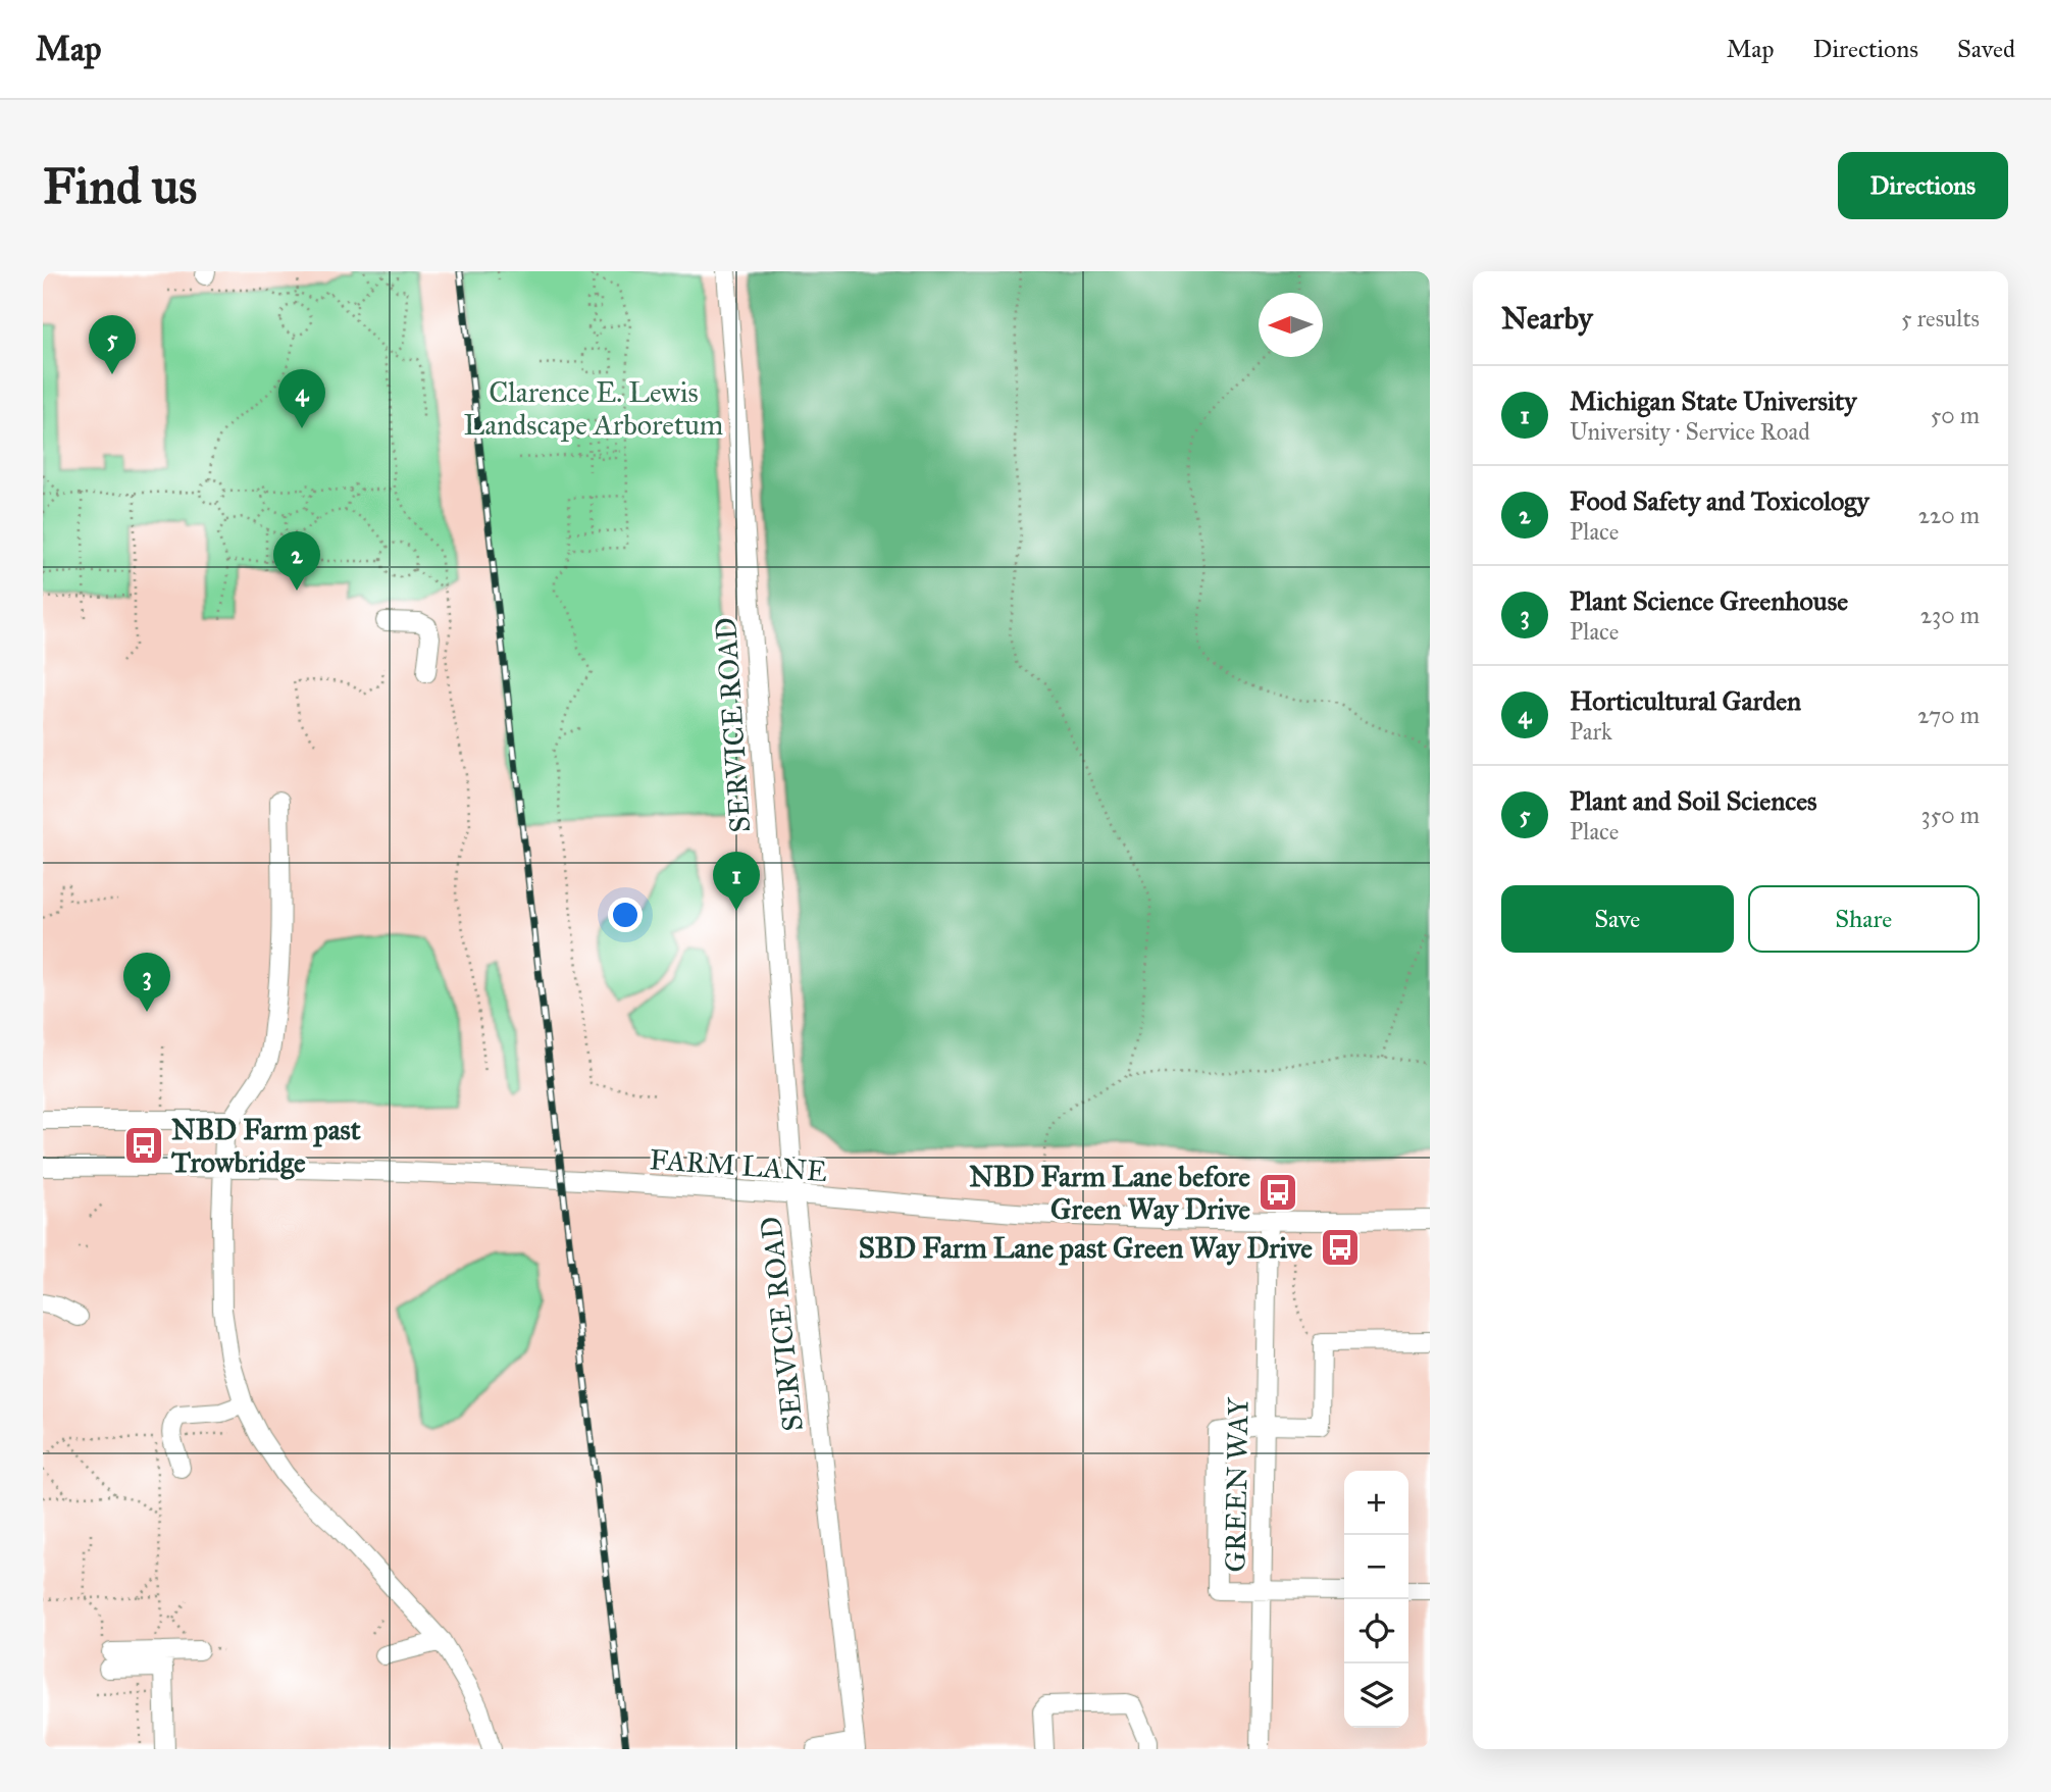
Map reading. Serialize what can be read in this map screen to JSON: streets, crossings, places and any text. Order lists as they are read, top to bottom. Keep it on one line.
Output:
{"streets":{"street":["SERVICE ROAD","FARM LANE","GREEN WAY"]},"crossings":[["SERVICE ROAD","FARM LANE"],["FARM LANE","GREEN WAY"]],"parks":["Clarence E. Lewis Landscape Arboretum"],"places":{"bus stop":["NBD Farm past Trowbridge","NBD Farm Lane before Green Way Drive","SBD Farm Lane past Green Way Drive"]},"north":"left","page":{"header":"Map","nav":["Map","Directions","Saved"],"buttons":["Directions",["Save","Share"]],"title":"Find us","heading":["Nearby","5 results"],"pins":["5","4","2","1","3"],"list":[{"mark":"1","name":"Michigan State University","note":"University · Service Road","value":"50 m"},{"mark":"2","name":"Food Safety and Toxicology","note":"Place","value":"220 m"},{"mark":"3","name":"Plant Science Greenhouse","note":"Place","value":"230 m"},{"mark":"4","name":"Horticultural Garden","note":"Park","value":"270 m"},{"mark":"5","name":"Plant and Soil Sciences","note":"Place","value":"350 m"}],"map_buttons":["+","−"]}}
